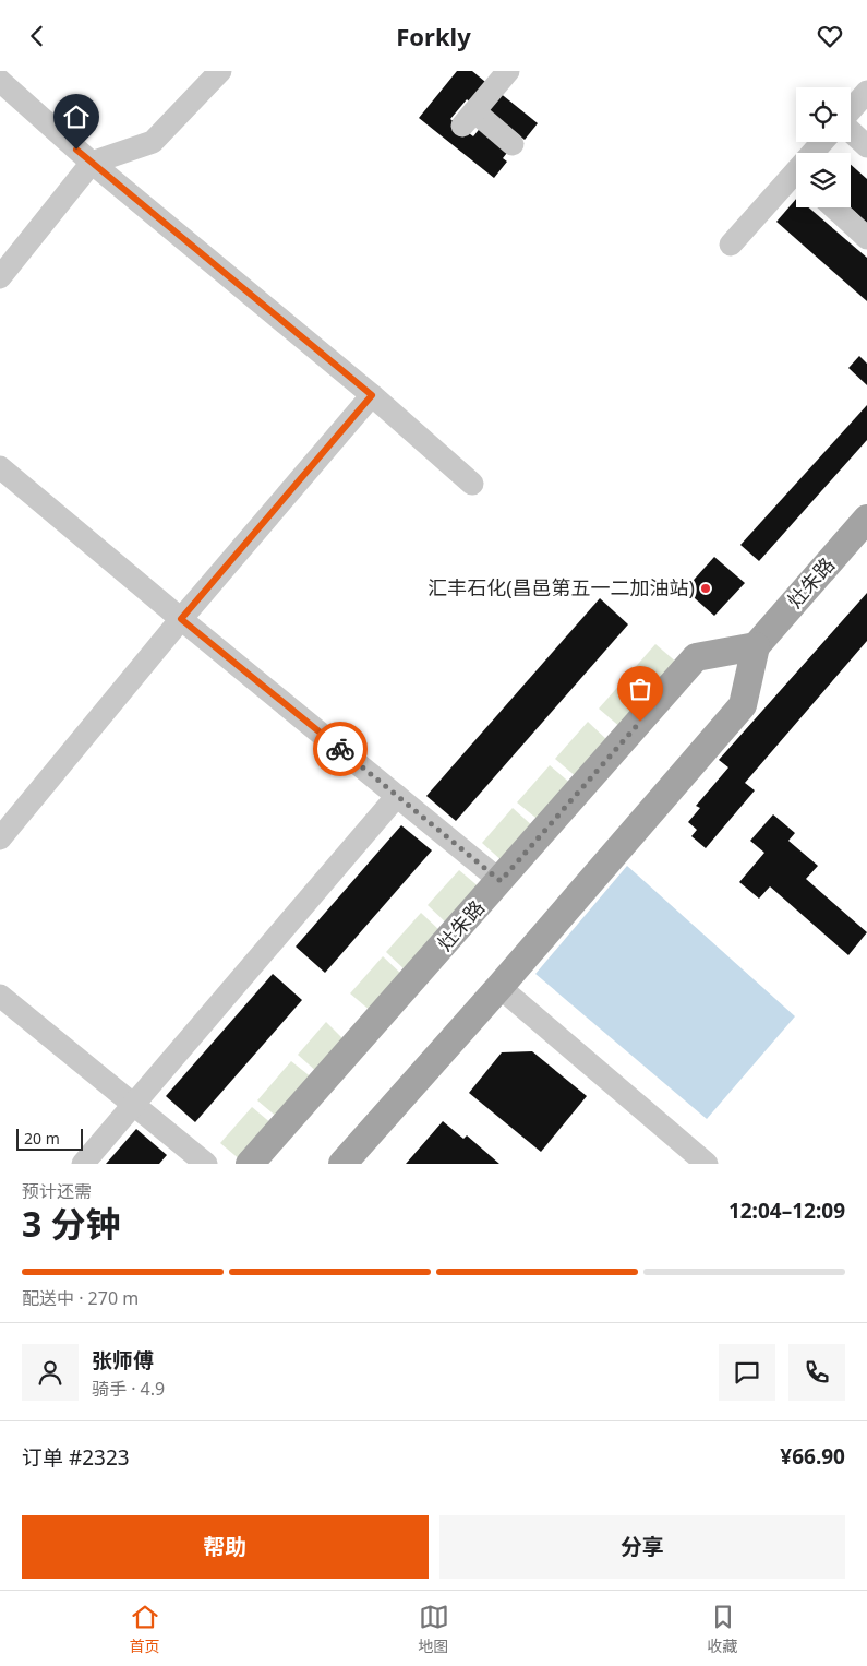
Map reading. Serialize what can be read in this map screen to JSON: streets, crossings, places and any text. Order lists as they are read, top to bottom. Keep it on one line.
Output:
{"streets":{"main road":["灶朱路"]},"places":["汇丰石化(昌邑第五一二加油站)"],"scale_bar":"20 m","page":{"header":"Forkly","scale":"20 m","heading":["3 分钟","预计还需","12:04–12:09"],"panel":["张师傅","骑手 · 4.9","订单 #2323","¥66.90"],"bar":"配送中 · 270 m","buttons":["帮助","分享"],"tabs":["首页","地图","收藏"]}}
